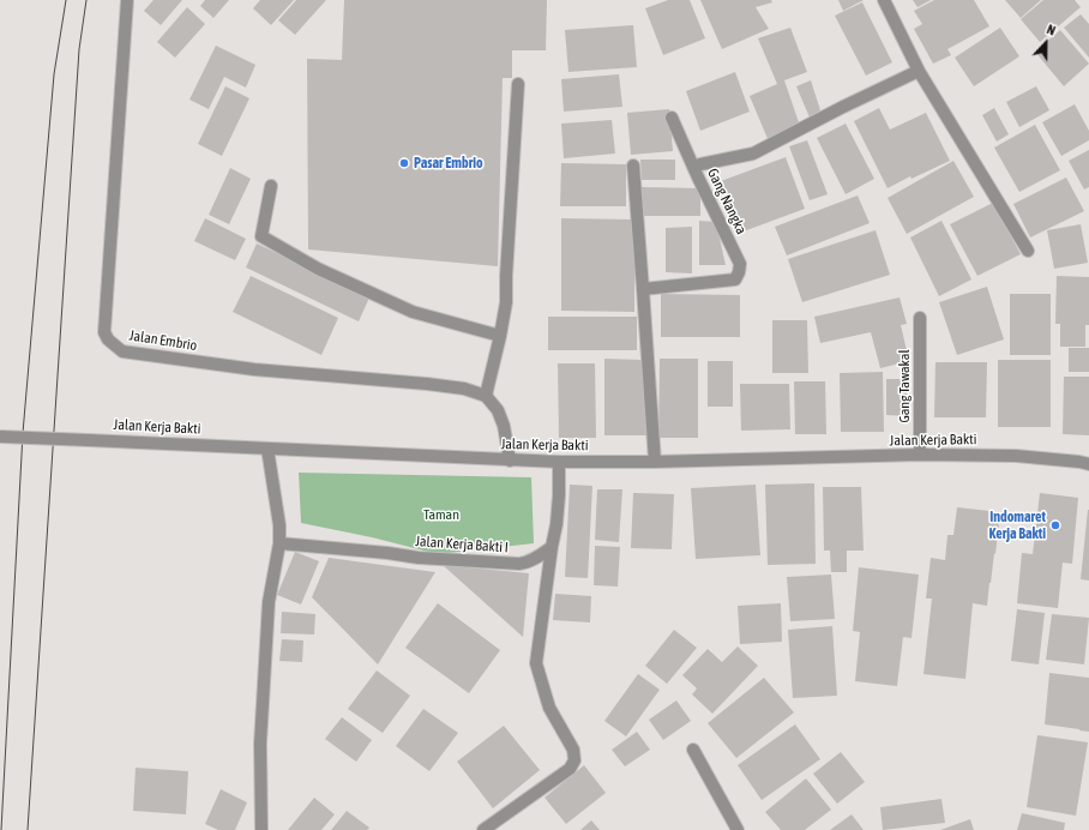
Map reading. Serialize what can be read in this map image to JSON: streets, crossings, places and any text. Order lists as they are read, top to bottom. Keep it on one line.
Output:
{"streets":{"street":["Gang Nangka","Jalan Embrio","Gang Tawakal","Jalan Kerja Bakti","Jalan Kerja Bakti I"]},"crossings":[["Gang Tawakal","Jalan Kerja Bakti"]],"parks":["Taman"],"places":["Pasar Embrio","Indomaret Kerja Bakti"],"north":"top"}
